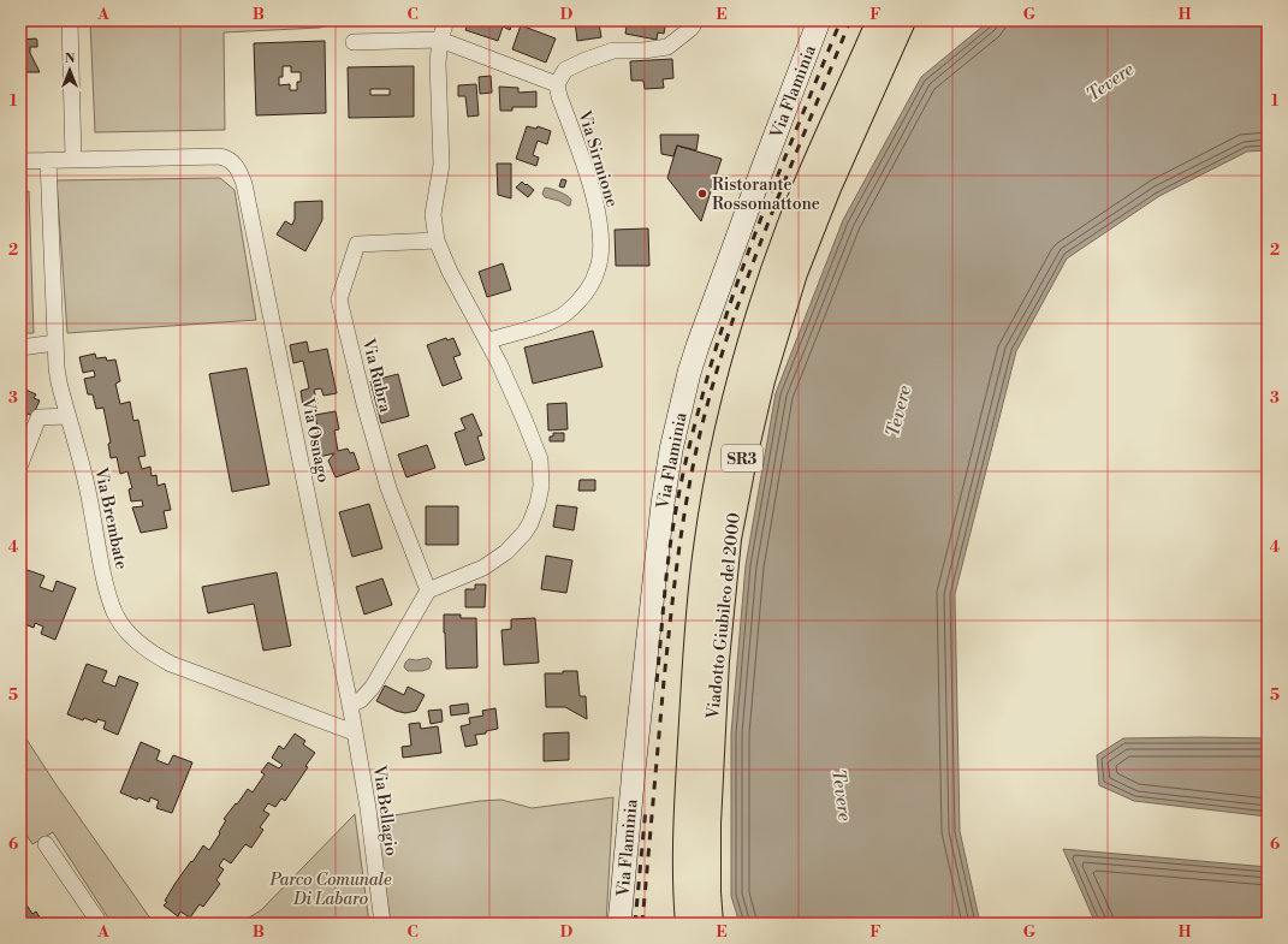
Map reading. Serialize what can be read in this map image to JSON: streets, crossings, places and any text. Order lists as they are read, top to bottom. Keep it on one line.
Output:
{"streets":{"highway":["SR3","Viadotto Giubileo del 2000"],"street":["Via Flaminia","Via Sirmione","Via Rubra","Via Osnago","Via Brembate","Via Bellagio"]},"crossings":[["Via Osnago","Via Brembate"],["Via Osnago","Via Bellagio"],["Via Brembate","Via Bellagio"]],"water":["Tevere"],"parks":["Parco Comunale Di Labaro"],"places":["Ristorante Rossomattone"],"north":"top","grid":{"columns":["A","B","C","D","E","F","G","H"],"rows":["1","2","3","4","5","6"]}}
